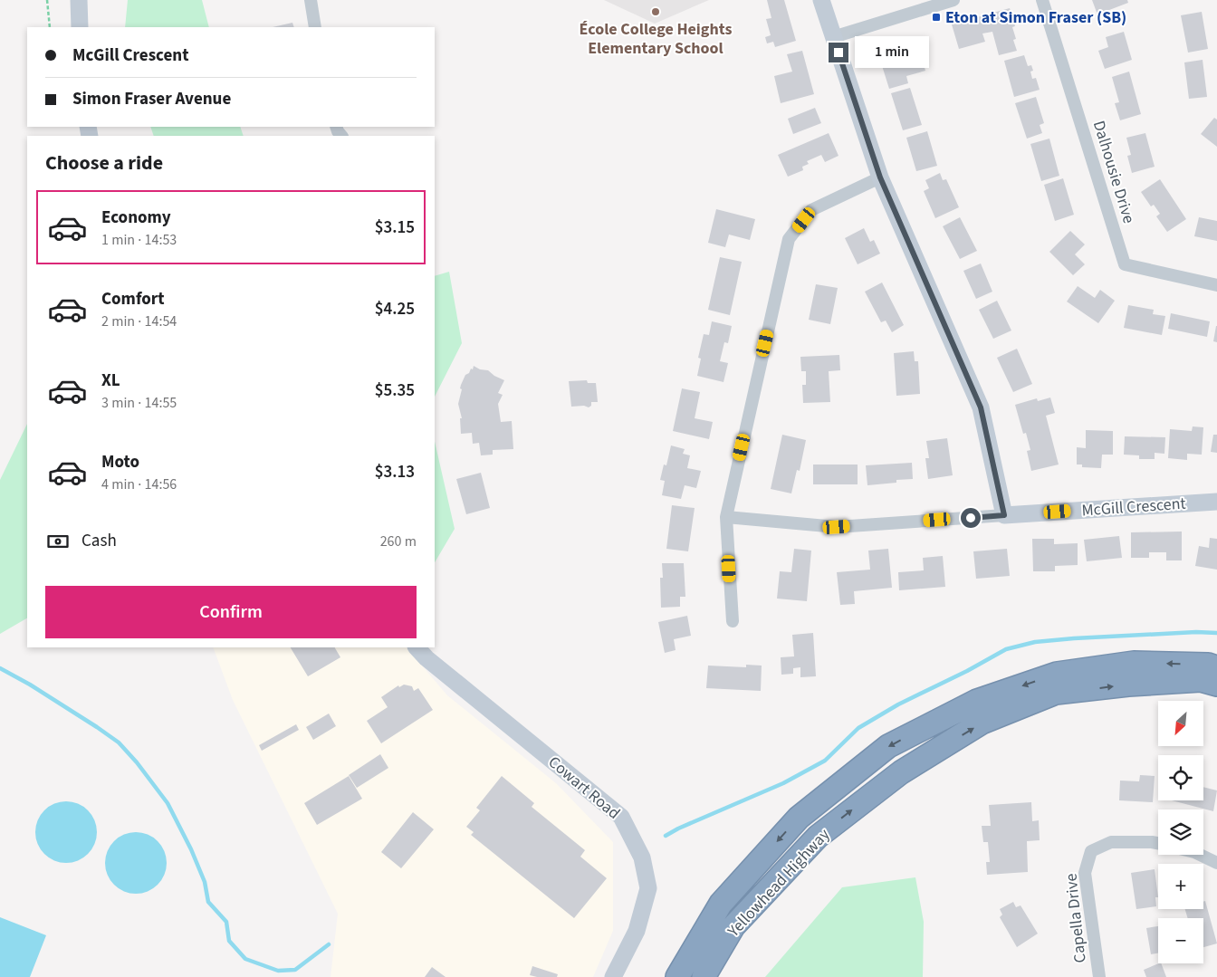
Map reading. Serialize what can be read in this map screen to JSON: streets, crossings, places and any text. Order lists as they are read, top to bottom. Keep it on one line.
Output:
{"streets":{"highway":["Yellowhead Highway"],"street":["Dalhousie Drive","McGill Crescent","Cowart Road","Capella Drive"]},"places":{"other":["École College Heights Elementary School"],"transit":["Eton at Simon Fraser (SB)"]},"north":"bottom left","page":{"banner":["McGill Crescent","Simon Fraser Avenue"],"bubble":"1 min","heading":"Choose a ride","list":[{"name":"Economy","note":"1 min · 14:53","value":"$3.15"},{"name":"Comfort","note":"2 min · 14:54","value":"$4.25"},{"name":"XL","note":"3 min · 14:55","value":"$5.35"},{"name":"Moto","note":"4 min · 14:56","value":"$3.13"}],"pay":["Cash","260 m"],"buttons":"Confirm","map_buttons":["+","−"]}}
